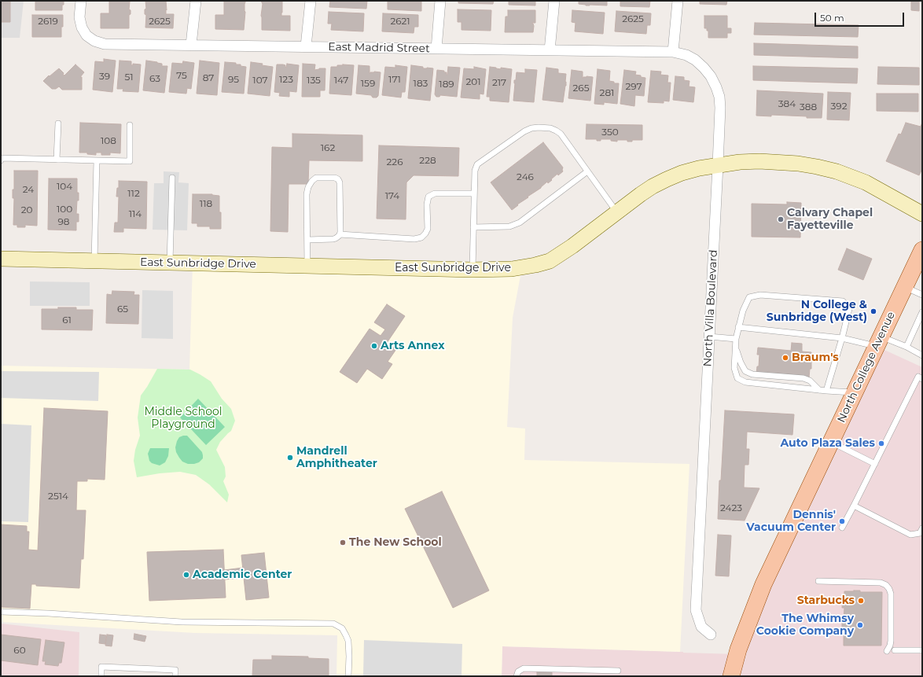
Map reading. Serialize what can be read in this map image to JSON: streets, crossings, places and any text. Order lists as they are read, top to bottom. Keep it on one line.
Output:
{"streets":{"main road":["North College Avenue"],"street":["East Madrid Street","East Sunbridge Drive","North Villa Boulevard"]},"crossings":[["East Madrid Street","North Villa Boulevard"],["East Sunbridge Drive","North Villa Boulevard"]],"parks":["Middle School Playground"],"places":["Calvary Chapel Fayetteville","N College & Sunbridge (West)","Arts Annex","Braum's","Auto Plaza Sales","Mandrell Amphitheater","Dennis' Vacuum Center","The New School","Academic Center","Starbucks","The Whimsy Cookie Company"],"house_numbers":["2625","2619","2625","2621","75","39","51","87","63","95","123","171","107","135","147","201","217","159","183","189","297","265","281","384","392","388","350","108","162","228","226","246","104","24","112","174","118","100","20","114","98","65","61","2514","2423","60"],"scale_bar":"50 m"}
